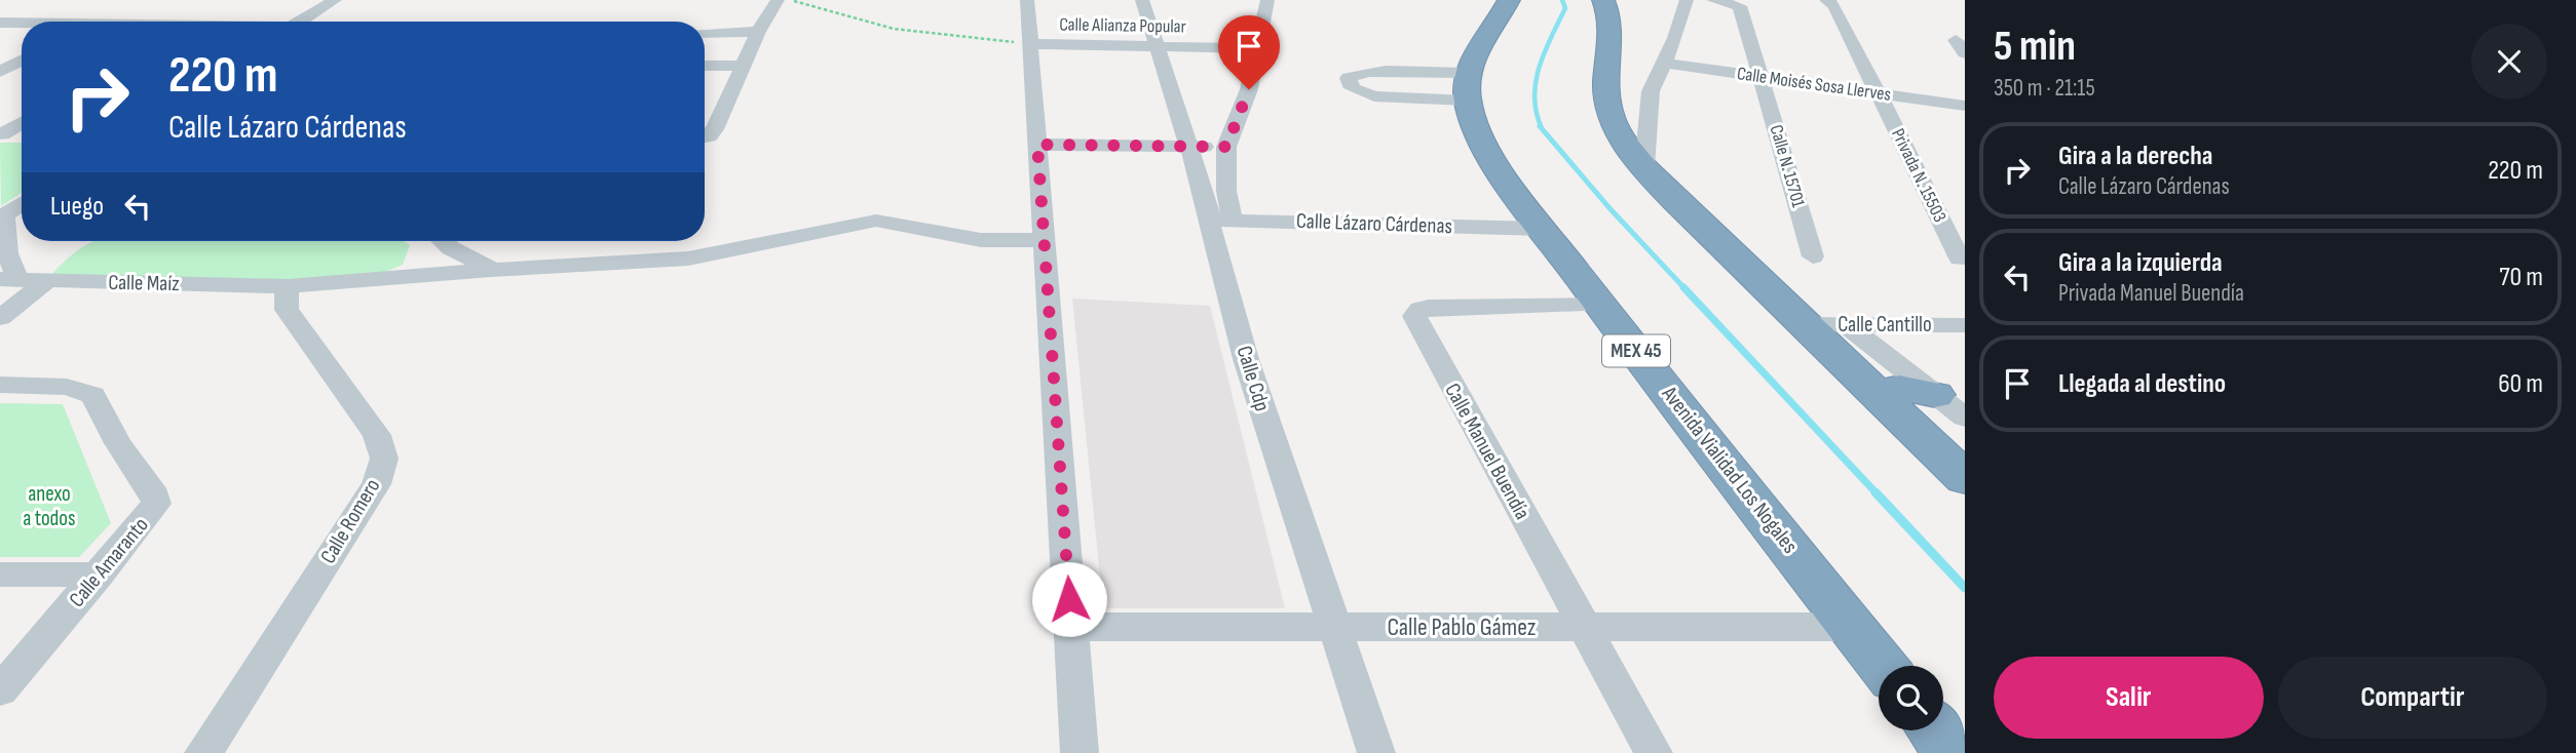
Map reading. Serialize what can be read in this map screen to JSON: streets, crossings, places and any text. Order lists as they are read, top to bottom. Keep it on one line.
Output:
{"streets":{"highway":["MEX 45","Avenida Vialidad Los Nogales"],"street":["Calle Alianza Popular","Calle Moisés Sosa Llerves","Calle N. 15701","Privada N. 15503","Calle Lázaro Cárdenas","Calle Maíz","Calle Cantillo","Calle Cdp","Calle Manuel Buendía","Calle Romero","Calle Amaranto","Calle Pablo Gámez"]},"crossings":[["Calle Alianza Popular","Calle Cdp"],["Calle Moisés Sosa Llerves","Calle N. 15701"],["Calle Moisés Sosa Llerves","Privada N. 15503"],["Calle Lázaro Cárdenas","Calle Cdp"],["Calle Lázaro Cárdenas","Avenida Vialidad Los Nogales"],["Calle Maíz","Calle Romero"],["Calle Cdp","Calle Pablo Gámez"],["Calle Manuel Buendía","Avenida Vialidad Los Nogales"],["Calle Manuel Buendía","Calle Pablo Gámez"],["Avenida Vialidad Los Nogales","Calle Pablo Gámez"]],"parks":["anexo a todos"],"page":{"heading":["5 min","350 m · 21:15"],"turn":["220 m","Calle Lázaro Cárdenas"],"list":[{"name":"Gira a la derecha","note":"Calle Lázaro Cárdenas","value":"220 m"},{"name":"Gira a la izquierda","note":"Privada Manuel Buendía","value":"70 m"},{"name":"Llegada al destino","value":"60 m"}],"then":"Luego","buttons":["Salir","Compartir"]}}
